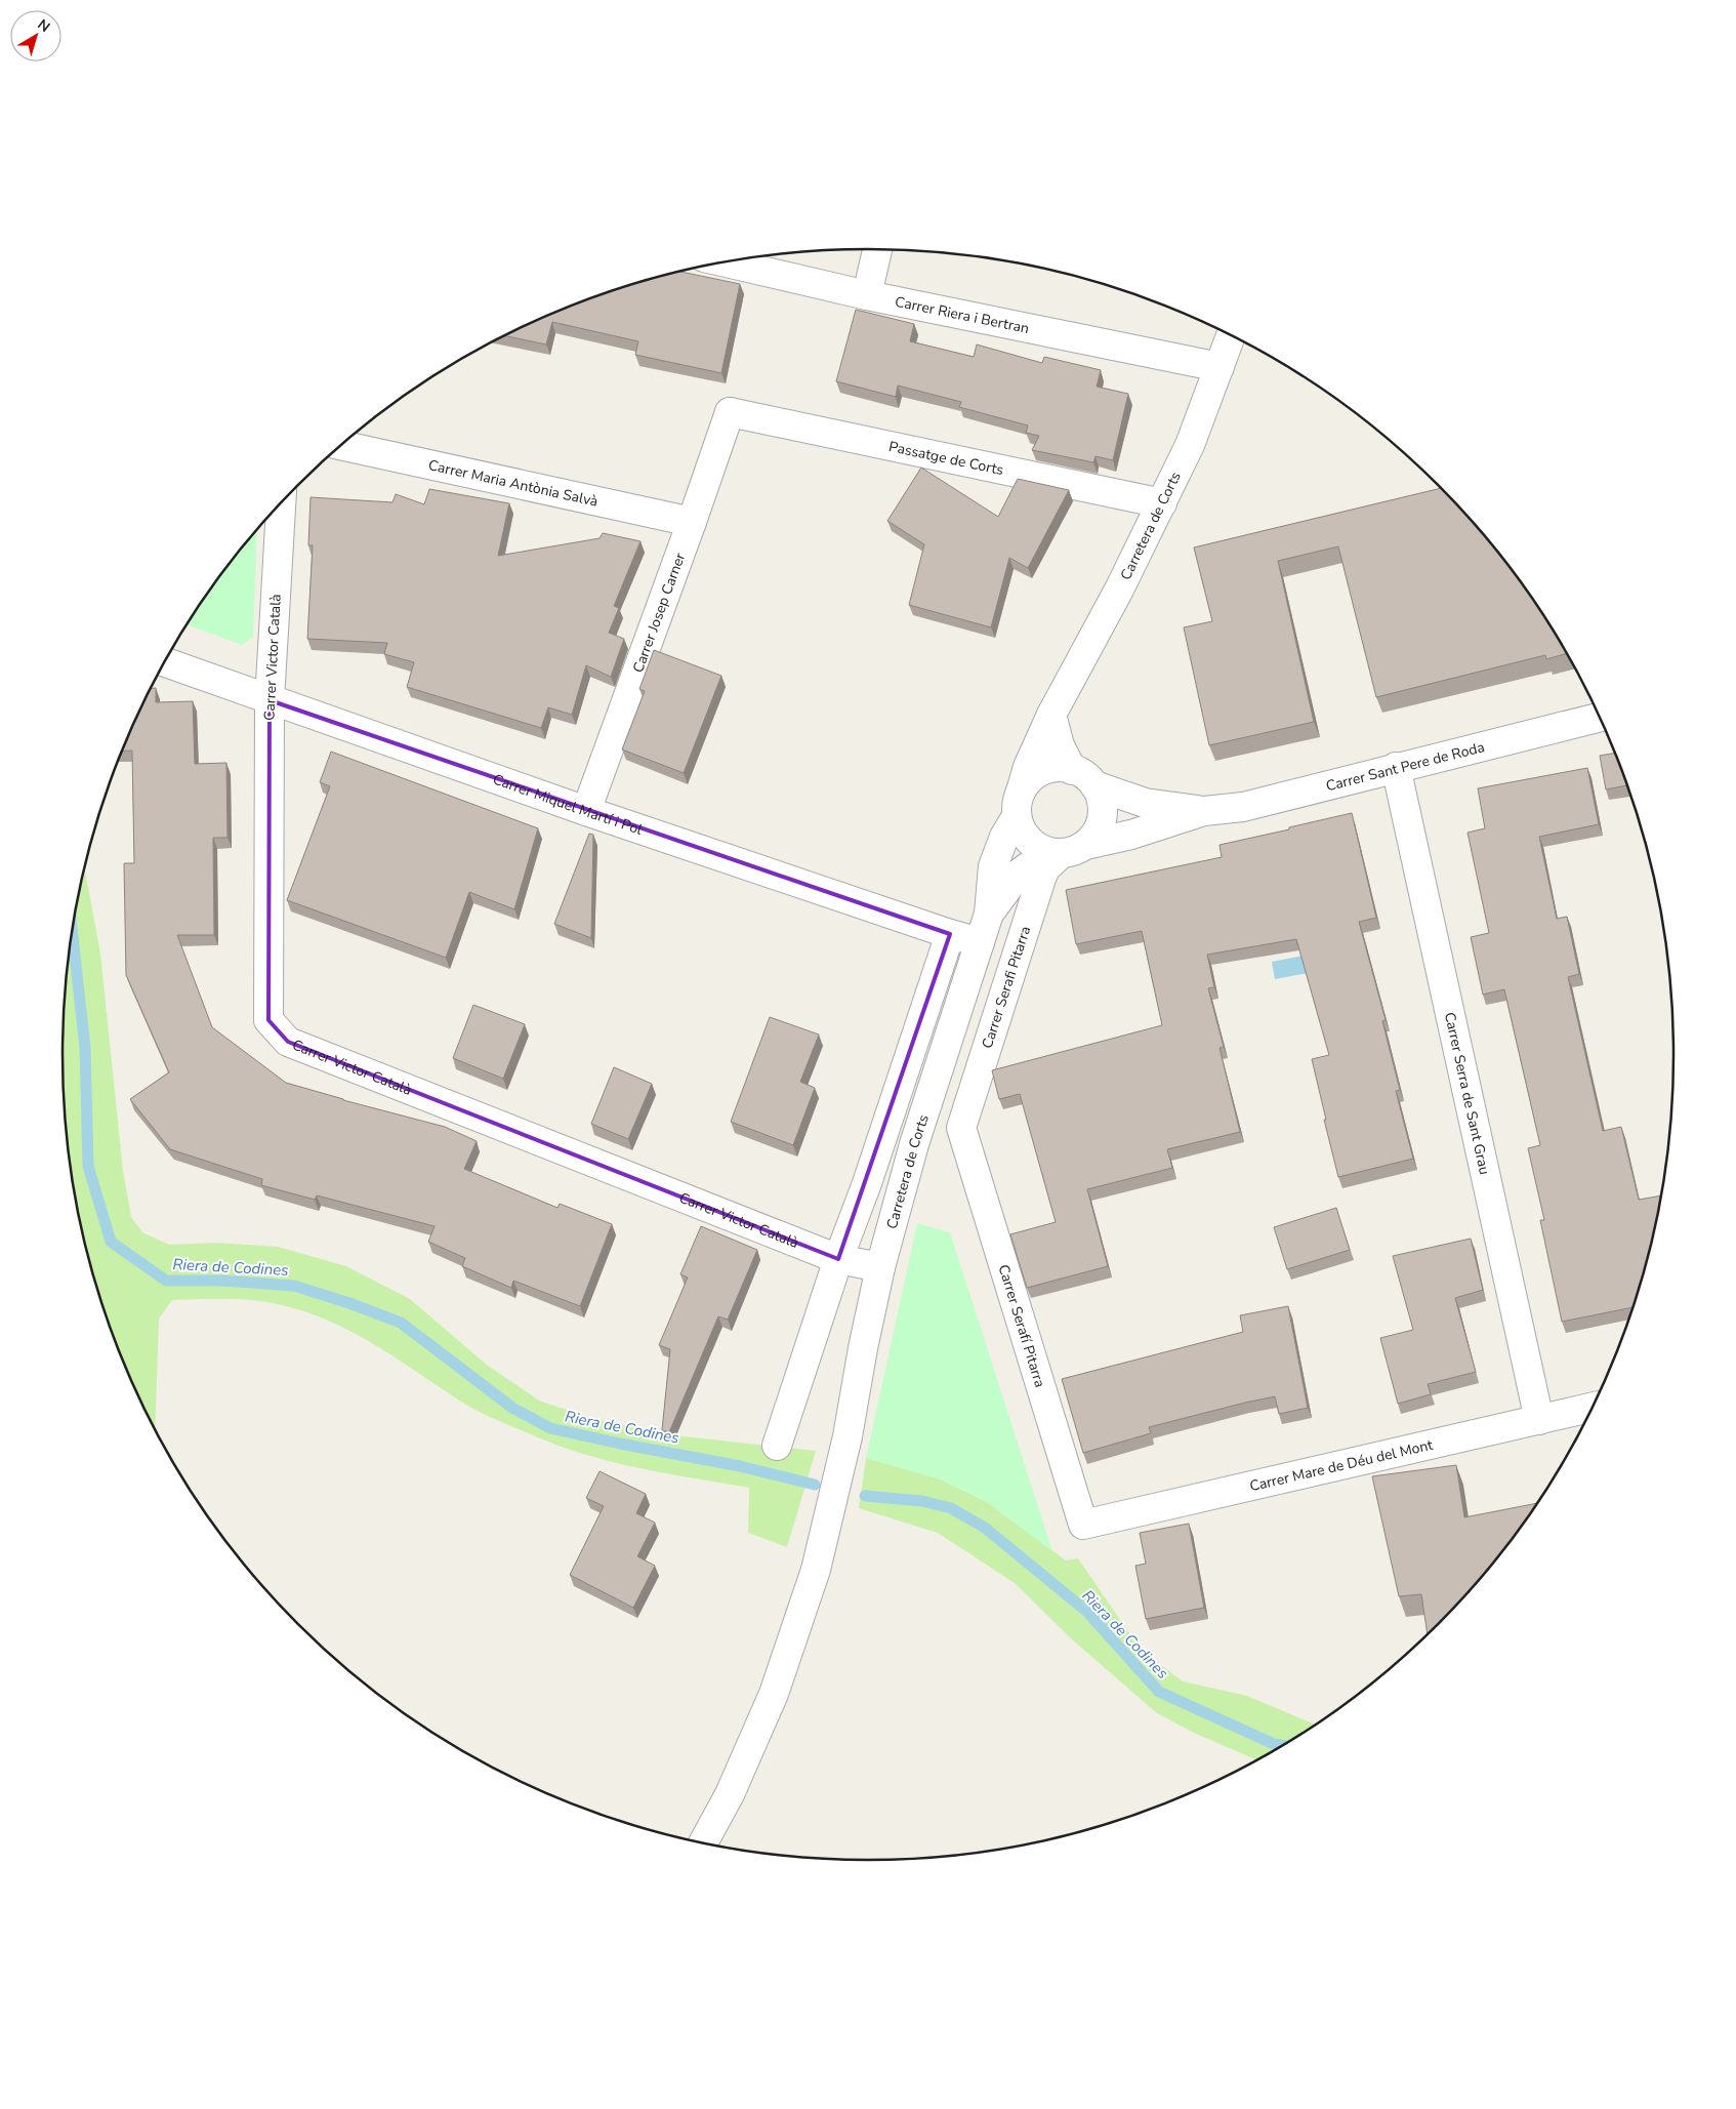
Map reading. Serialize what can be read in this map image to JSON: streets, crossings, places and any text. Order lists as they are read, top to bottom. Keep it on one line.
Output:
{"streets":{"street":["Carrer Riera i Bertran","Passatge de Corts","Carrer Maria Antònia Salvà","Carretera de Corts","Carrer Josep Carner","Carrer Victor Català","Carrer Sant Pere de Roda","Carrer Miquel Martí i Pol","Carrer Serafi Pitarra","Carrer Serra de Sant Grau","Carrer Serafí Pitarra","Carrer Mare de Déu del Mont"]},"crossings":[["Carrer Riera i Bertran","Carretera de Corts"],["Passatge de Corts","Carretera de Corts"],["Passatge de Corts","Carrer Josep Carner"],["Carrer Maria Antònia Salvà","Carrer Josep Carner"],["Carretera de Corts","Carrer Victor Català"],["Carretera de Corts","Carrer Sant Pere de Roda"],["Carretera de Corts","Carrer Miquel Martí i Pol"],["Carretera de Corts","Carrer Serafi Pitarra"],["Carrer Josep Carner","Carrer Miquel Martí i Pol"],["Carrer Victor Català","Carrer Miquel Martí i Pol"],["Carrer Sant Pere de Roda","Carrer Serafi Pitarra"],["Carrer Sant Pere de Roda","Carrer Serra de Sant Grau"],["Carrer Serafi Pitarra","Carrer Serafí Pitarra"],["Carrer Serra de Sant Grau","Carrer Mare de Déu del Mont"],["Carrer Serafí Pitarra","Carrer Mare de Déu del Mont"]],"water":["Riera de Codines"],"north":"top right"}
